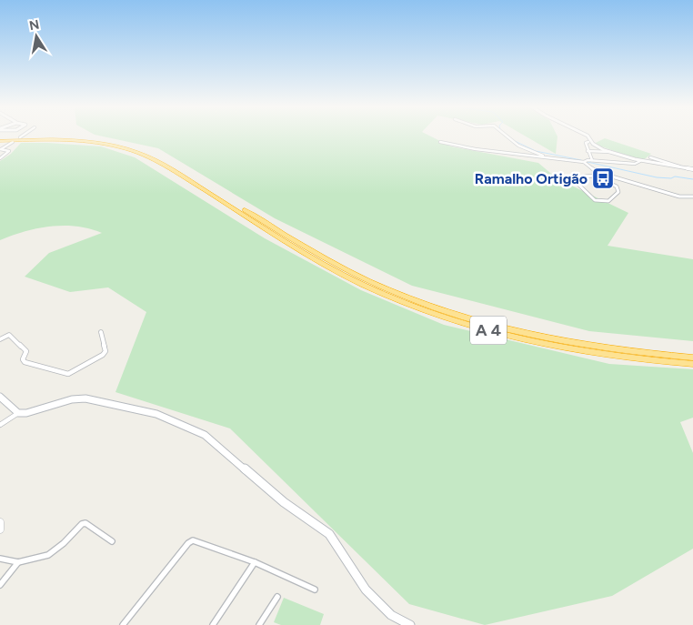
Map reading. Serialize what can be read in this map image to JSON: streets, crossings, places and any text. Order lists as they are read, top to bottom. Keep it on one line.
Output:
{"streets":{"highway":["A 4"]},"places":{"bus stop":["Ramalho Ortigão"]},"north":"top"}
